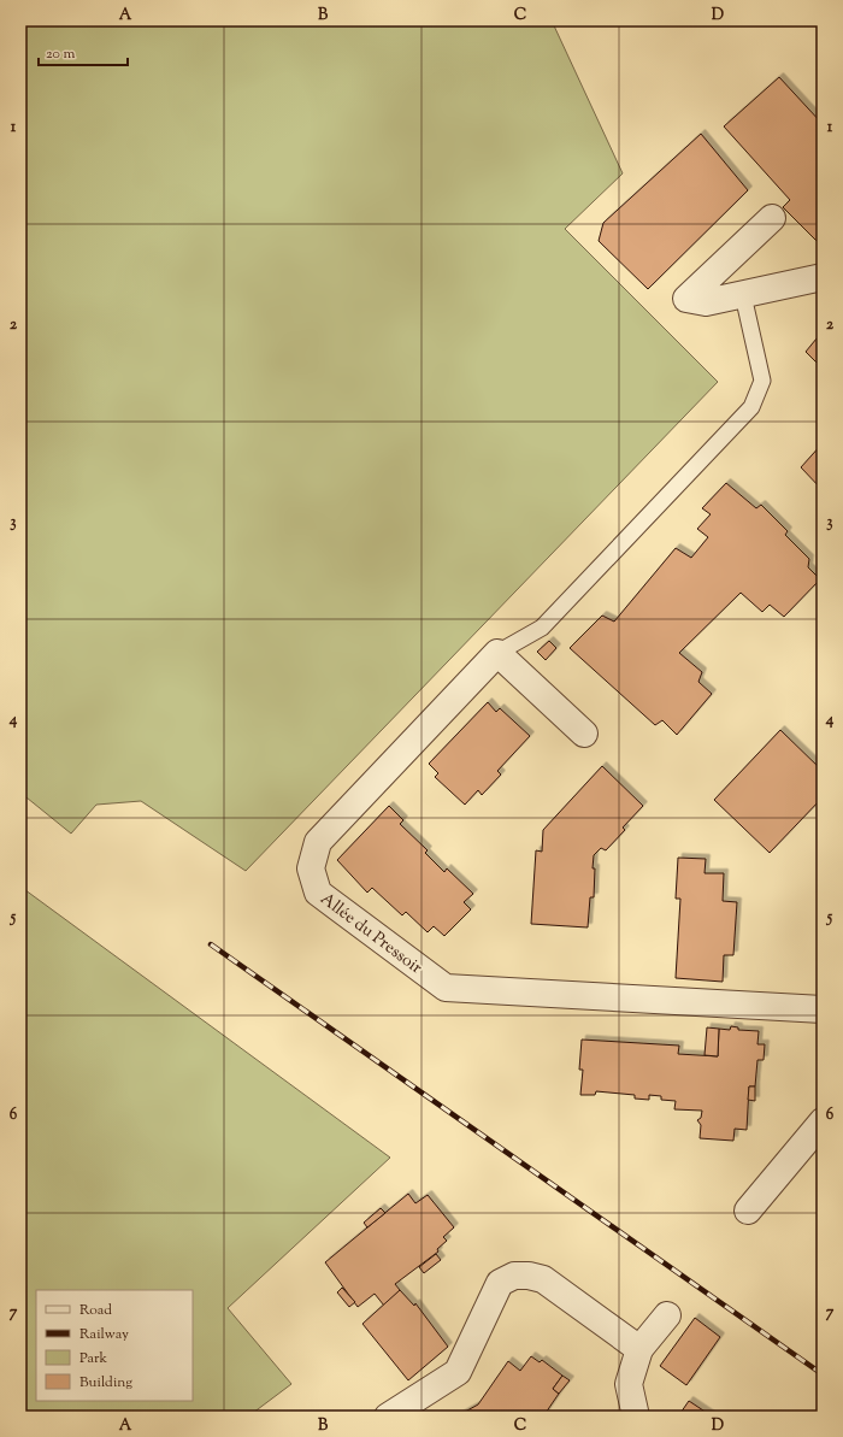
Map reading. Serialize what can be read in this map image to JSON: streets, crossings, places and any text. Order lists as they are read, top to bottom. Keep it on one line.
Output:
{"streets":{"street":["Allée du Pressoir"]},"legend":["Road","Railway","Park","Building"],"scale_bar":"20 m","grid":{"columns":["A","B","C","D"],"rows":["1","2","3","4","5","6","7"]}}
